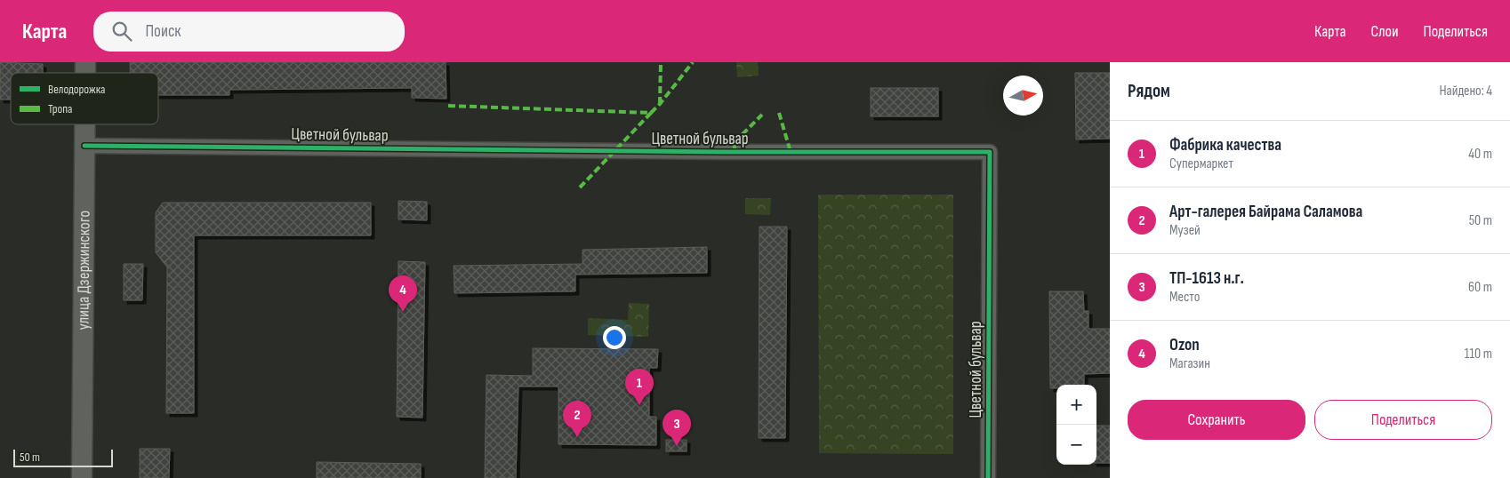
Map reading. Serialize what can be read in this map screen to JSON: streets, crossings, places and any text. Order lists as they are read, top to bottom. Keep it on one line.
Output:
{"streets":{"main road":["улица Дзержинского"],"street":["Цветной бульвар"]},"crossings":[["Цветной бульвар","улица Дзержинского"]],"legend":["Велодорожка","Тропа"],"scale_bar":"50 m","north":"right","page":{"header":"Карта","search":"Поиск","nav":["Карта","Слои","Поделиться"],"heading":["Рядом","Найдено: 4"],"list":[{"mark":"1","name":"Фабрика качества","note":"Супермаркет","value":"40 m"},{"mark":"2","name":"Арт-галерея Байрама Саламова","note":"Музей","value":"50 m"},{"mark":"3","name":"ТП-1613 н.г.","note":"Место","value":"60 m"},{"mark":"4","name":"Ozon","note":"Магазин","value":"110 m"}],"pins":["4","1","2","3"],"map_buttons":["+","−"],"buttons":["Сохранить","Поделиться"],"scale":"50 m"}}
